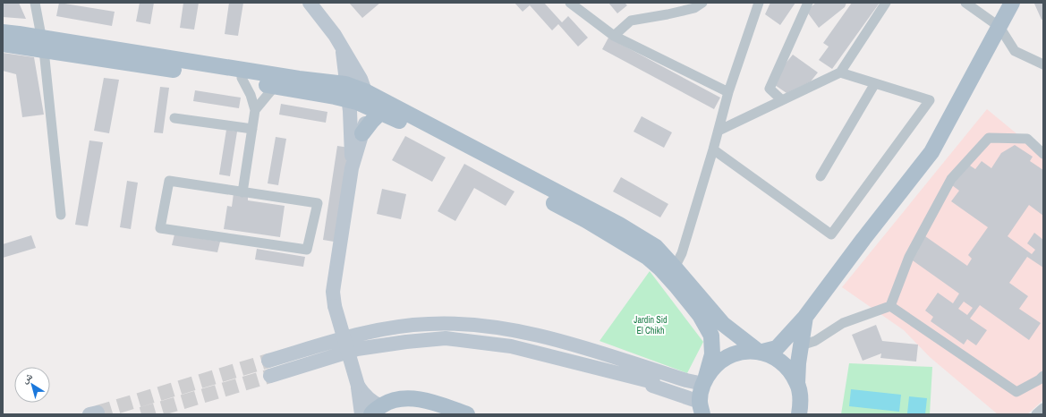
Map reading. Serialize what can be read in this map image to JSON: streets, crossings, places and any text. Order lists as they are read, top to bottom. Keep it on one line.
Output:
{"parks":["Jardin Sid El Chikh"],"north":"top left"}
